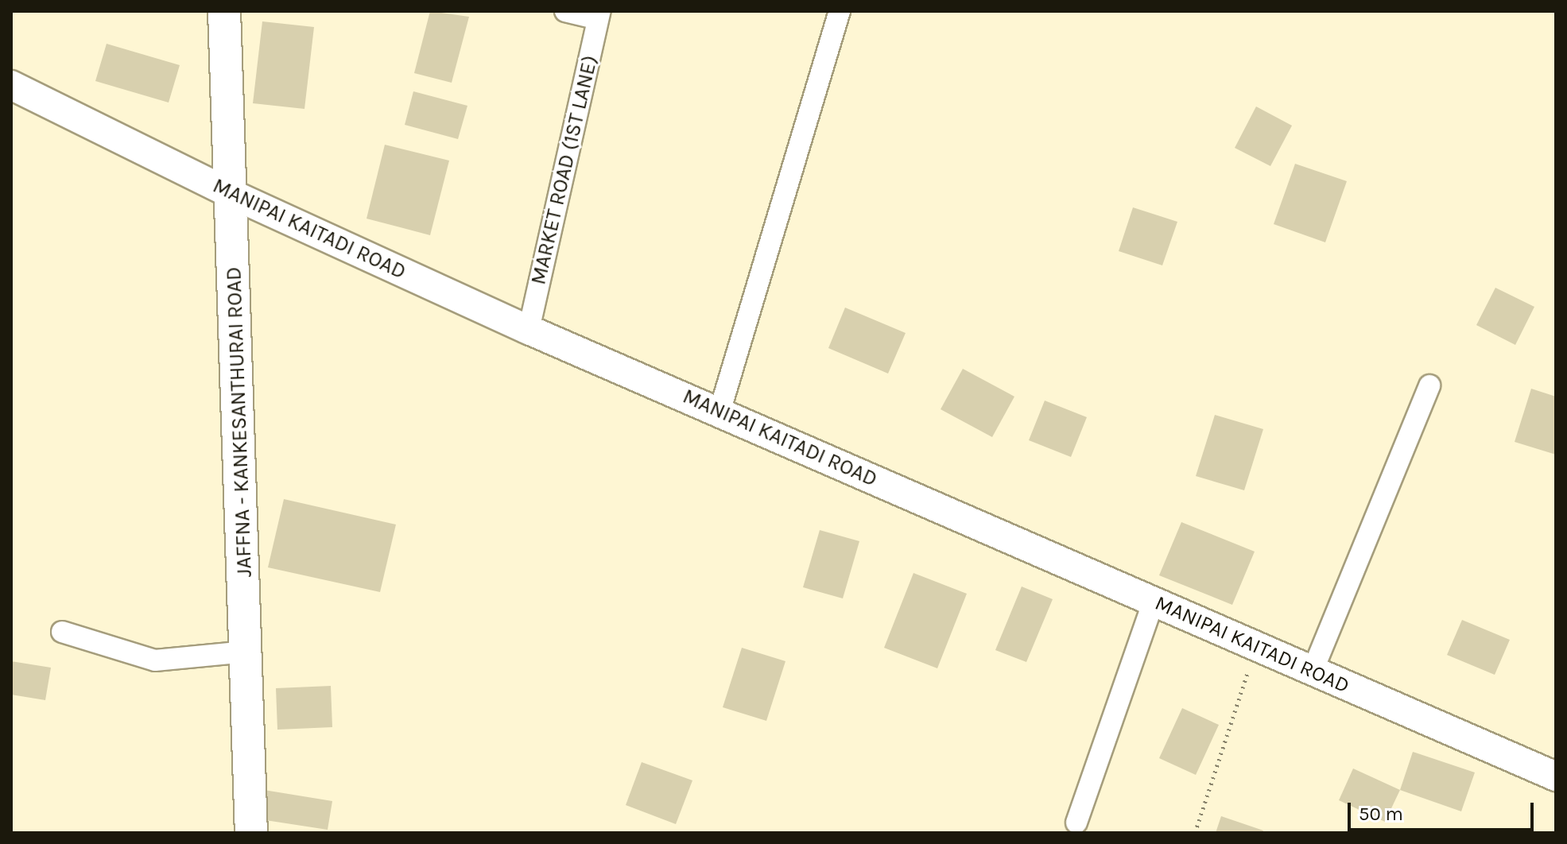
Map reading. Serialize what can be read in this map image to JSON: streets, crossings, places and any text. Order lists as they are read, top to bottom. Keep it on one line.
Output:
{"streets":{"main road":["MANIPAI KAITADI ROAD","JAFFNA - KANKESANTHURAI ROAD"],"street":["MARKET ROAD (1ST LANE)"]},"crossings":[["MARKET ROAD (1ST LANE)","MANIPAI KAITADI ROAD"],["MANIPAI KAITADI ROAD","JAFFNA - KANKESANTHURAI ROAD"]],"scale_bar":"50 m"}
